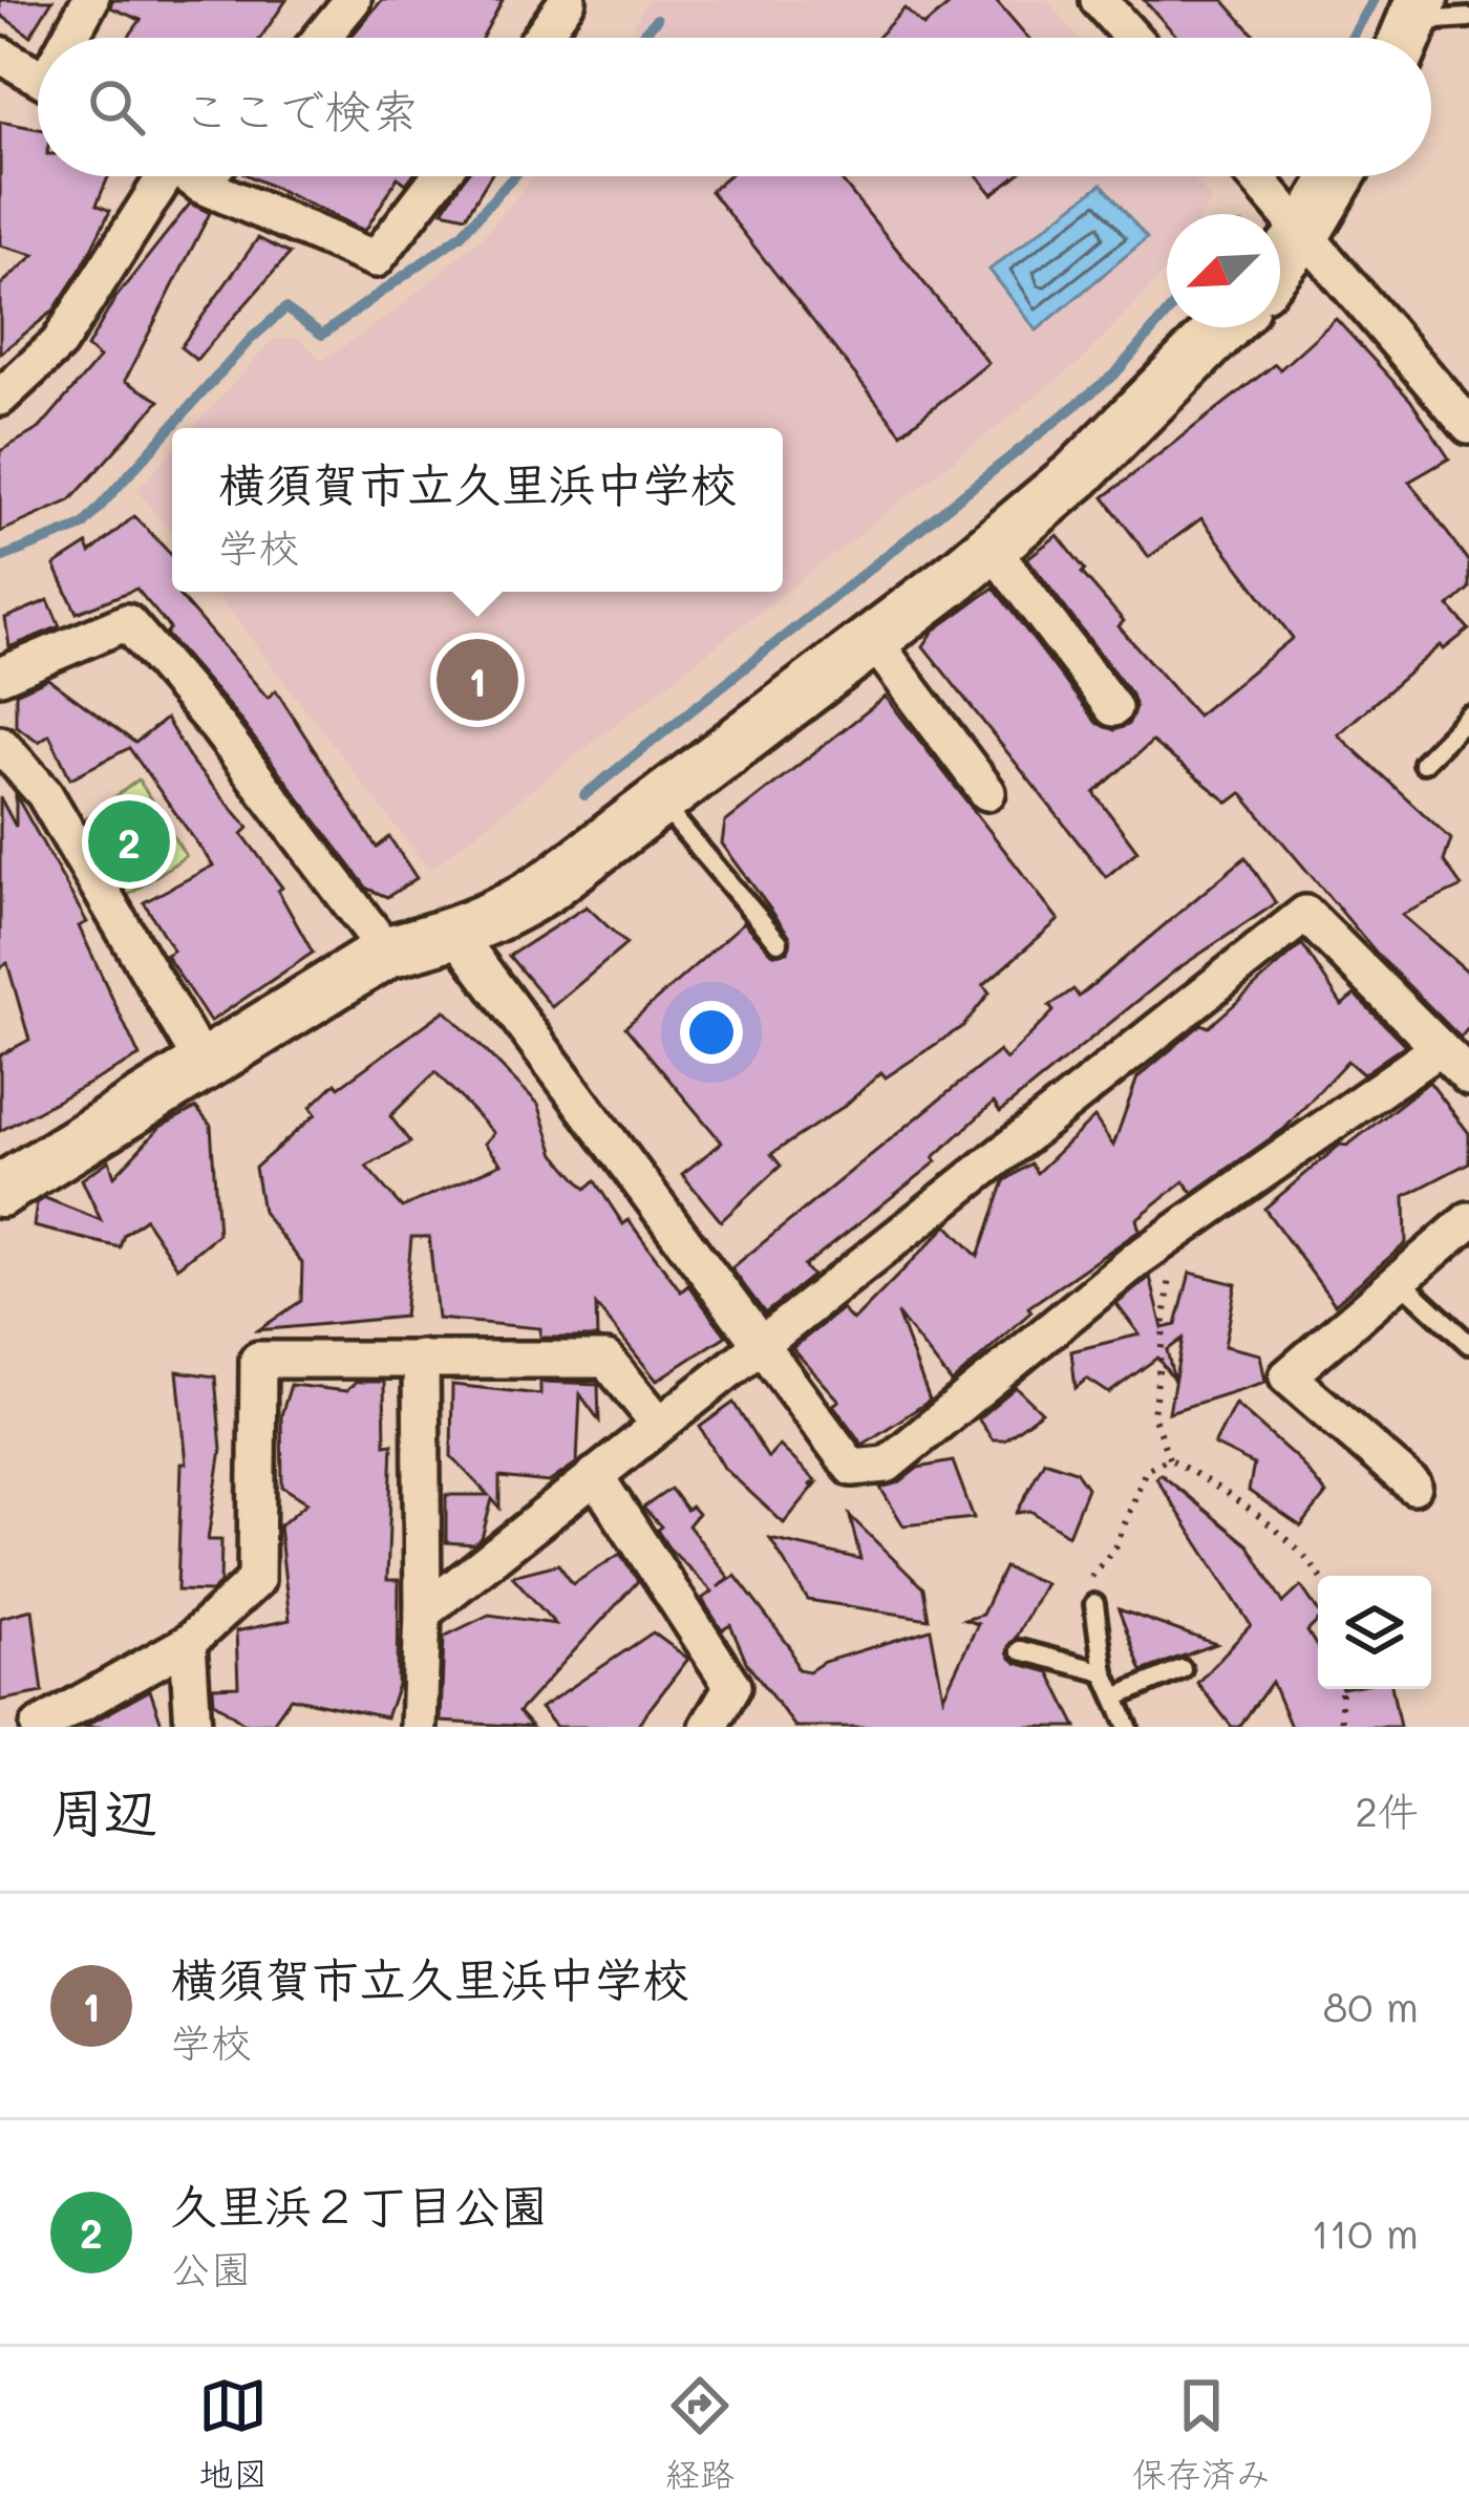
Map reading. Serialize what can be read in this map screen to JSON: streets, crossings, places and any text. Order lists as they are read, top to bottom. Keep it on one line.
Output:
{"north":"bottom left","page":{"search":"ここで検索","popup":["横須賀市立久里浜中学校","学校"],"pins":["1","2"],"heading":["周辺","2件"],"list":[{"mark":"1","name":"横須賀市立久里浜中学校","note":"学校","value":"80 m"},{"mark":"2","name":"久里浜２丁目公園","note":"公園","value":"110 m"}],"nav":["地図","経路","保存済み"]}}
